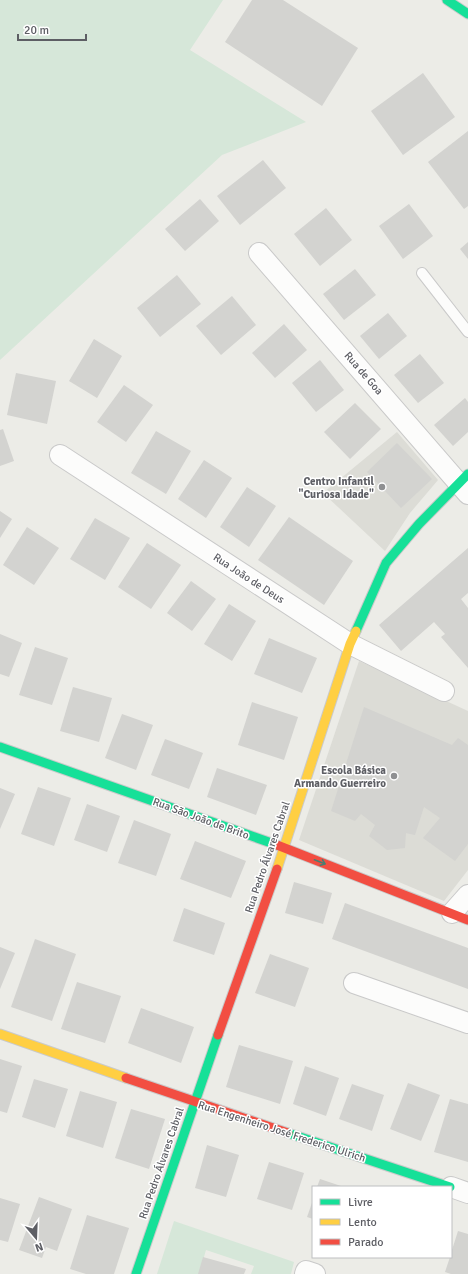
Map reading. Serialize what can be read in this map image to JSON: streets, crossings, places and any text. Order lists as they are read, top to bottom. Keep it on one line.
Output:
{"streets":{"street":["Rua de Goa","Rua João de Deus","Rua São João de Brito","Rua Pedro Álvares Cabral","Rua Engenheiro José Frederico Ulrich"]},"crossings":[["Rua de Goa","Rua Pedro Álvares Cabral"],["Rua João de Deus","Rua Pedro Álvares Cabral"],["Rua São João de Brito","Rua Pedro Álvares Cabral"],["Rua Pedro Álvares Cabral","Rua Engenheiro José Frederico Ulrich"]],"one_way":["Rua São João de Brito"],"places":["Centro Infantil \"Curiosa Idade\"","Escola Básica Armando Guerreiro"],"legend":["Livre","Lento","Parado"],"scale_bar":"20 m","north":"bottom"}
